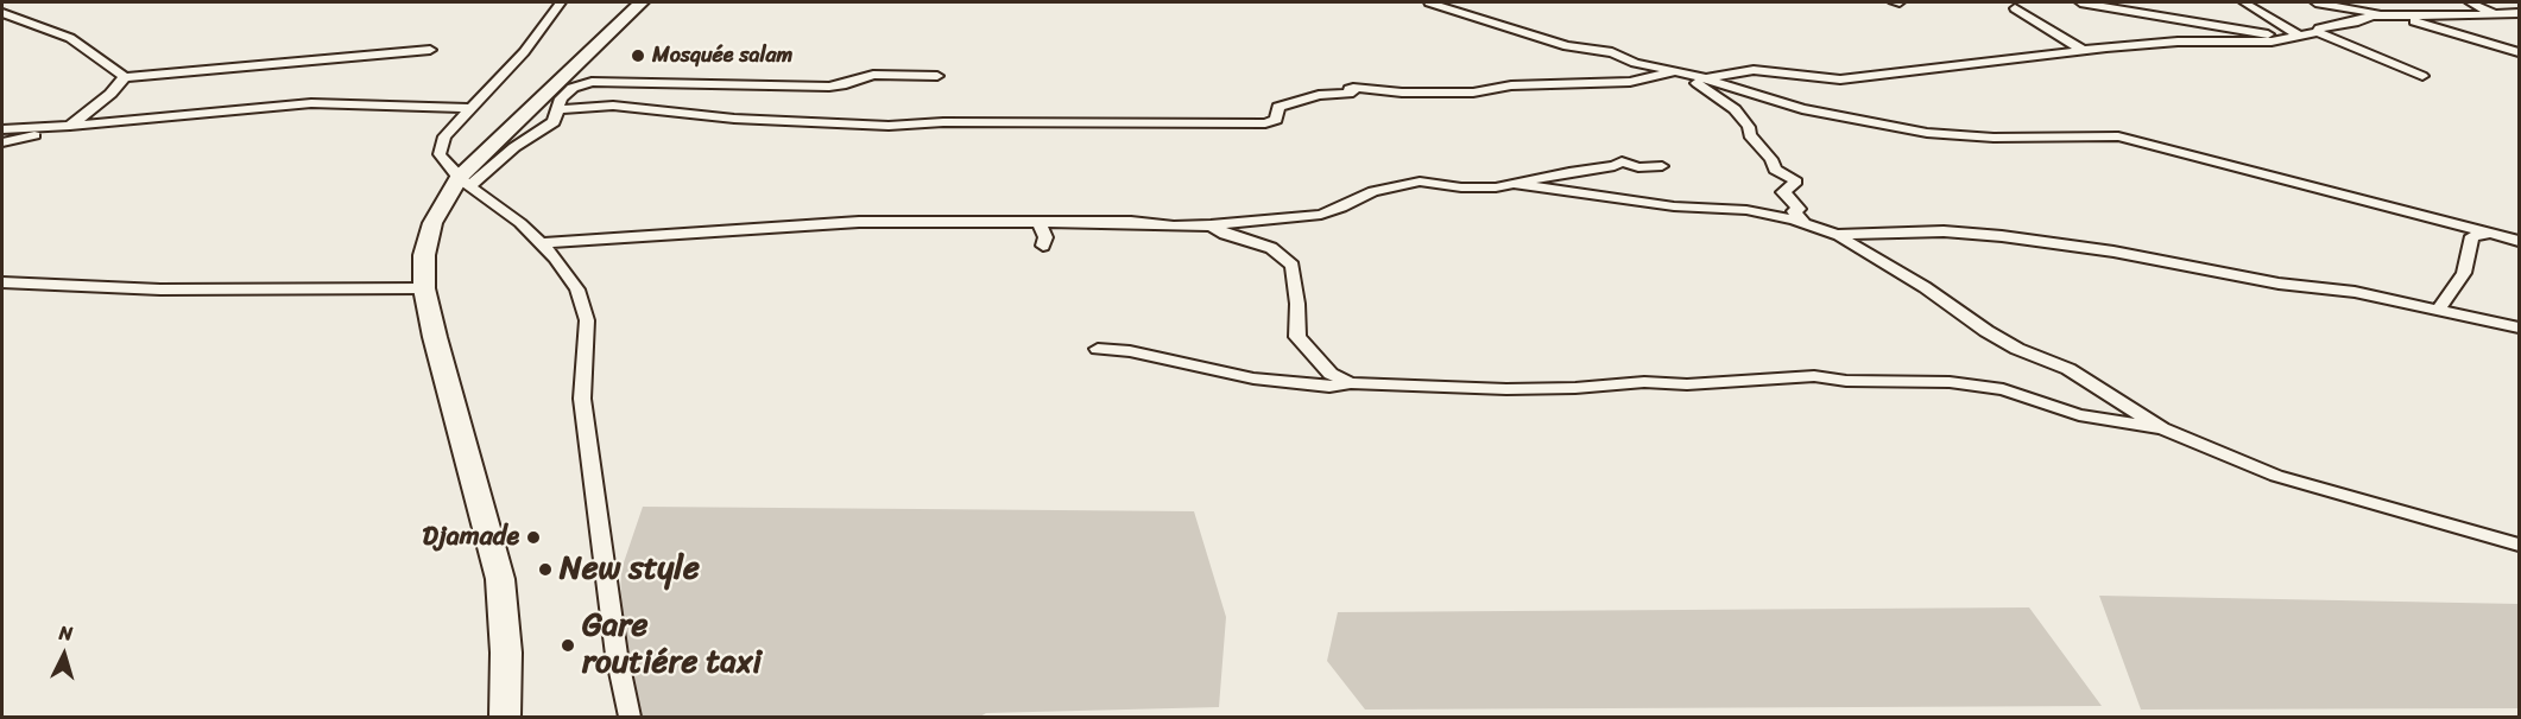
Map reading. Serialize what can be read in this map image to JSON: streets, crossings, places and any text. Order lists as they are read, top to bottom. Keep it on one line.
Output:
{"places":["Mosquée salam","Djamade","New style","Gare routiére taxi"],"north":"top"}
